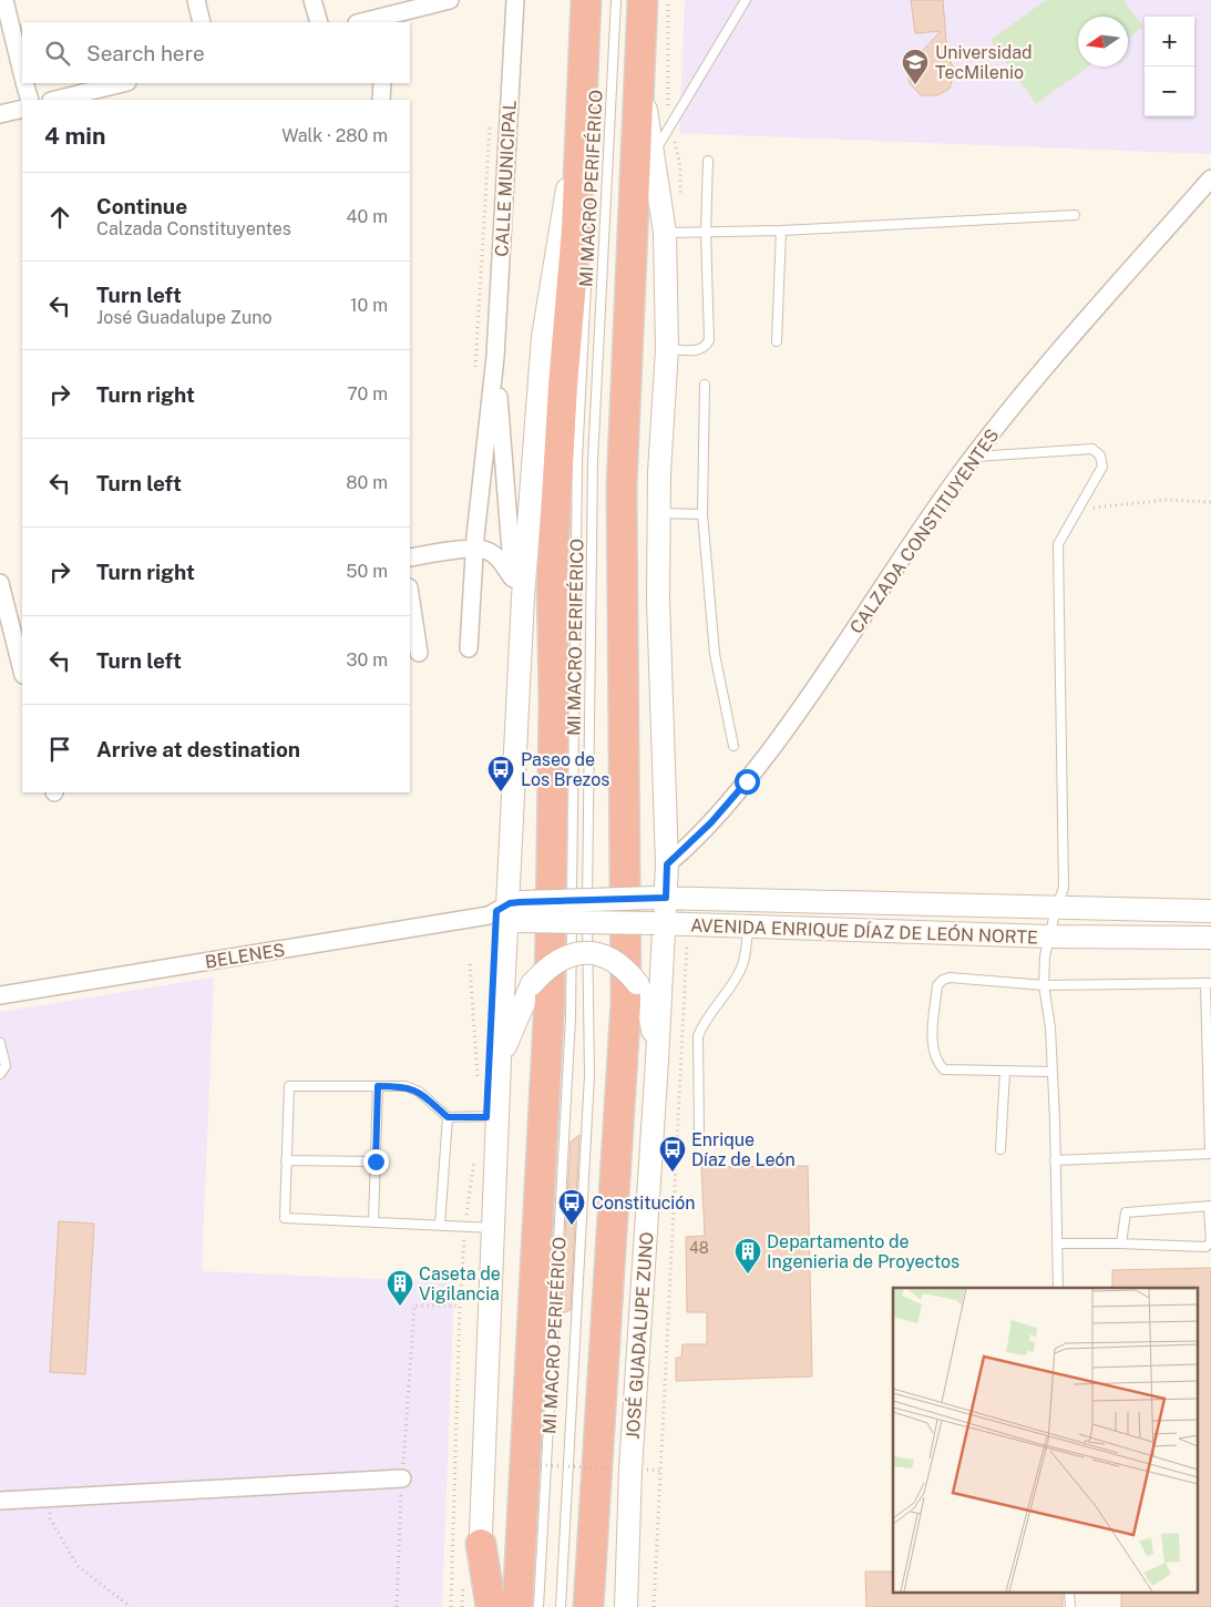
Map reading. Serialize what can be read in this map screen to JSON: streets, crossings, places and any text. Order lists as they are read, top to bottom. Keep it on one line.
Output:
{"streets":{"main road":["AVENIDA ENRIQUE DÍAZ DE LEÓN NORTE","JOSÉ GUADALUPE ZUNO"],"street":["CALLE MUNICIPAL","CALZADA CONSTITUYENTES","BELENES"],"lane":["MI MACRO PERIFÉRICO"]},"crossings":[["CALZADA CONSTITUYENTES","JOSÉ GUADALUPE ZUNO"],["AVENIDA ENRIQUE DÍAZ DE LEÓN NORTE","BELENES"],["AVENIDA ENRIQUE DÍAZ DE LEÓN NORTE","JOSÉ GUADALUPE ZUNO"]],"places":{"school or university":["Universidad TecMilenio"],"bus stop":["Paseo de Los Brezos","Enrique Díaz de León","Constitución"],"building":["Departamento de Ingenieria de Proyectos","Caseta de Vigilancia"]},"house_numbers":["48"],"north":"left","page":{"map_buttons":["+","−"],"search":"Search here","heading":["4 min","Walk · 280 m"],"list":[["Continue","Calzada Constituyentes","40 m"],["Turn left","José Guadalupe Zuno","10 m"],["Turn right","70 m"],["Turn left","80 m"],["Turn right","50 m"],["Turn left","30 m"],"Arrive at destination"]}}
